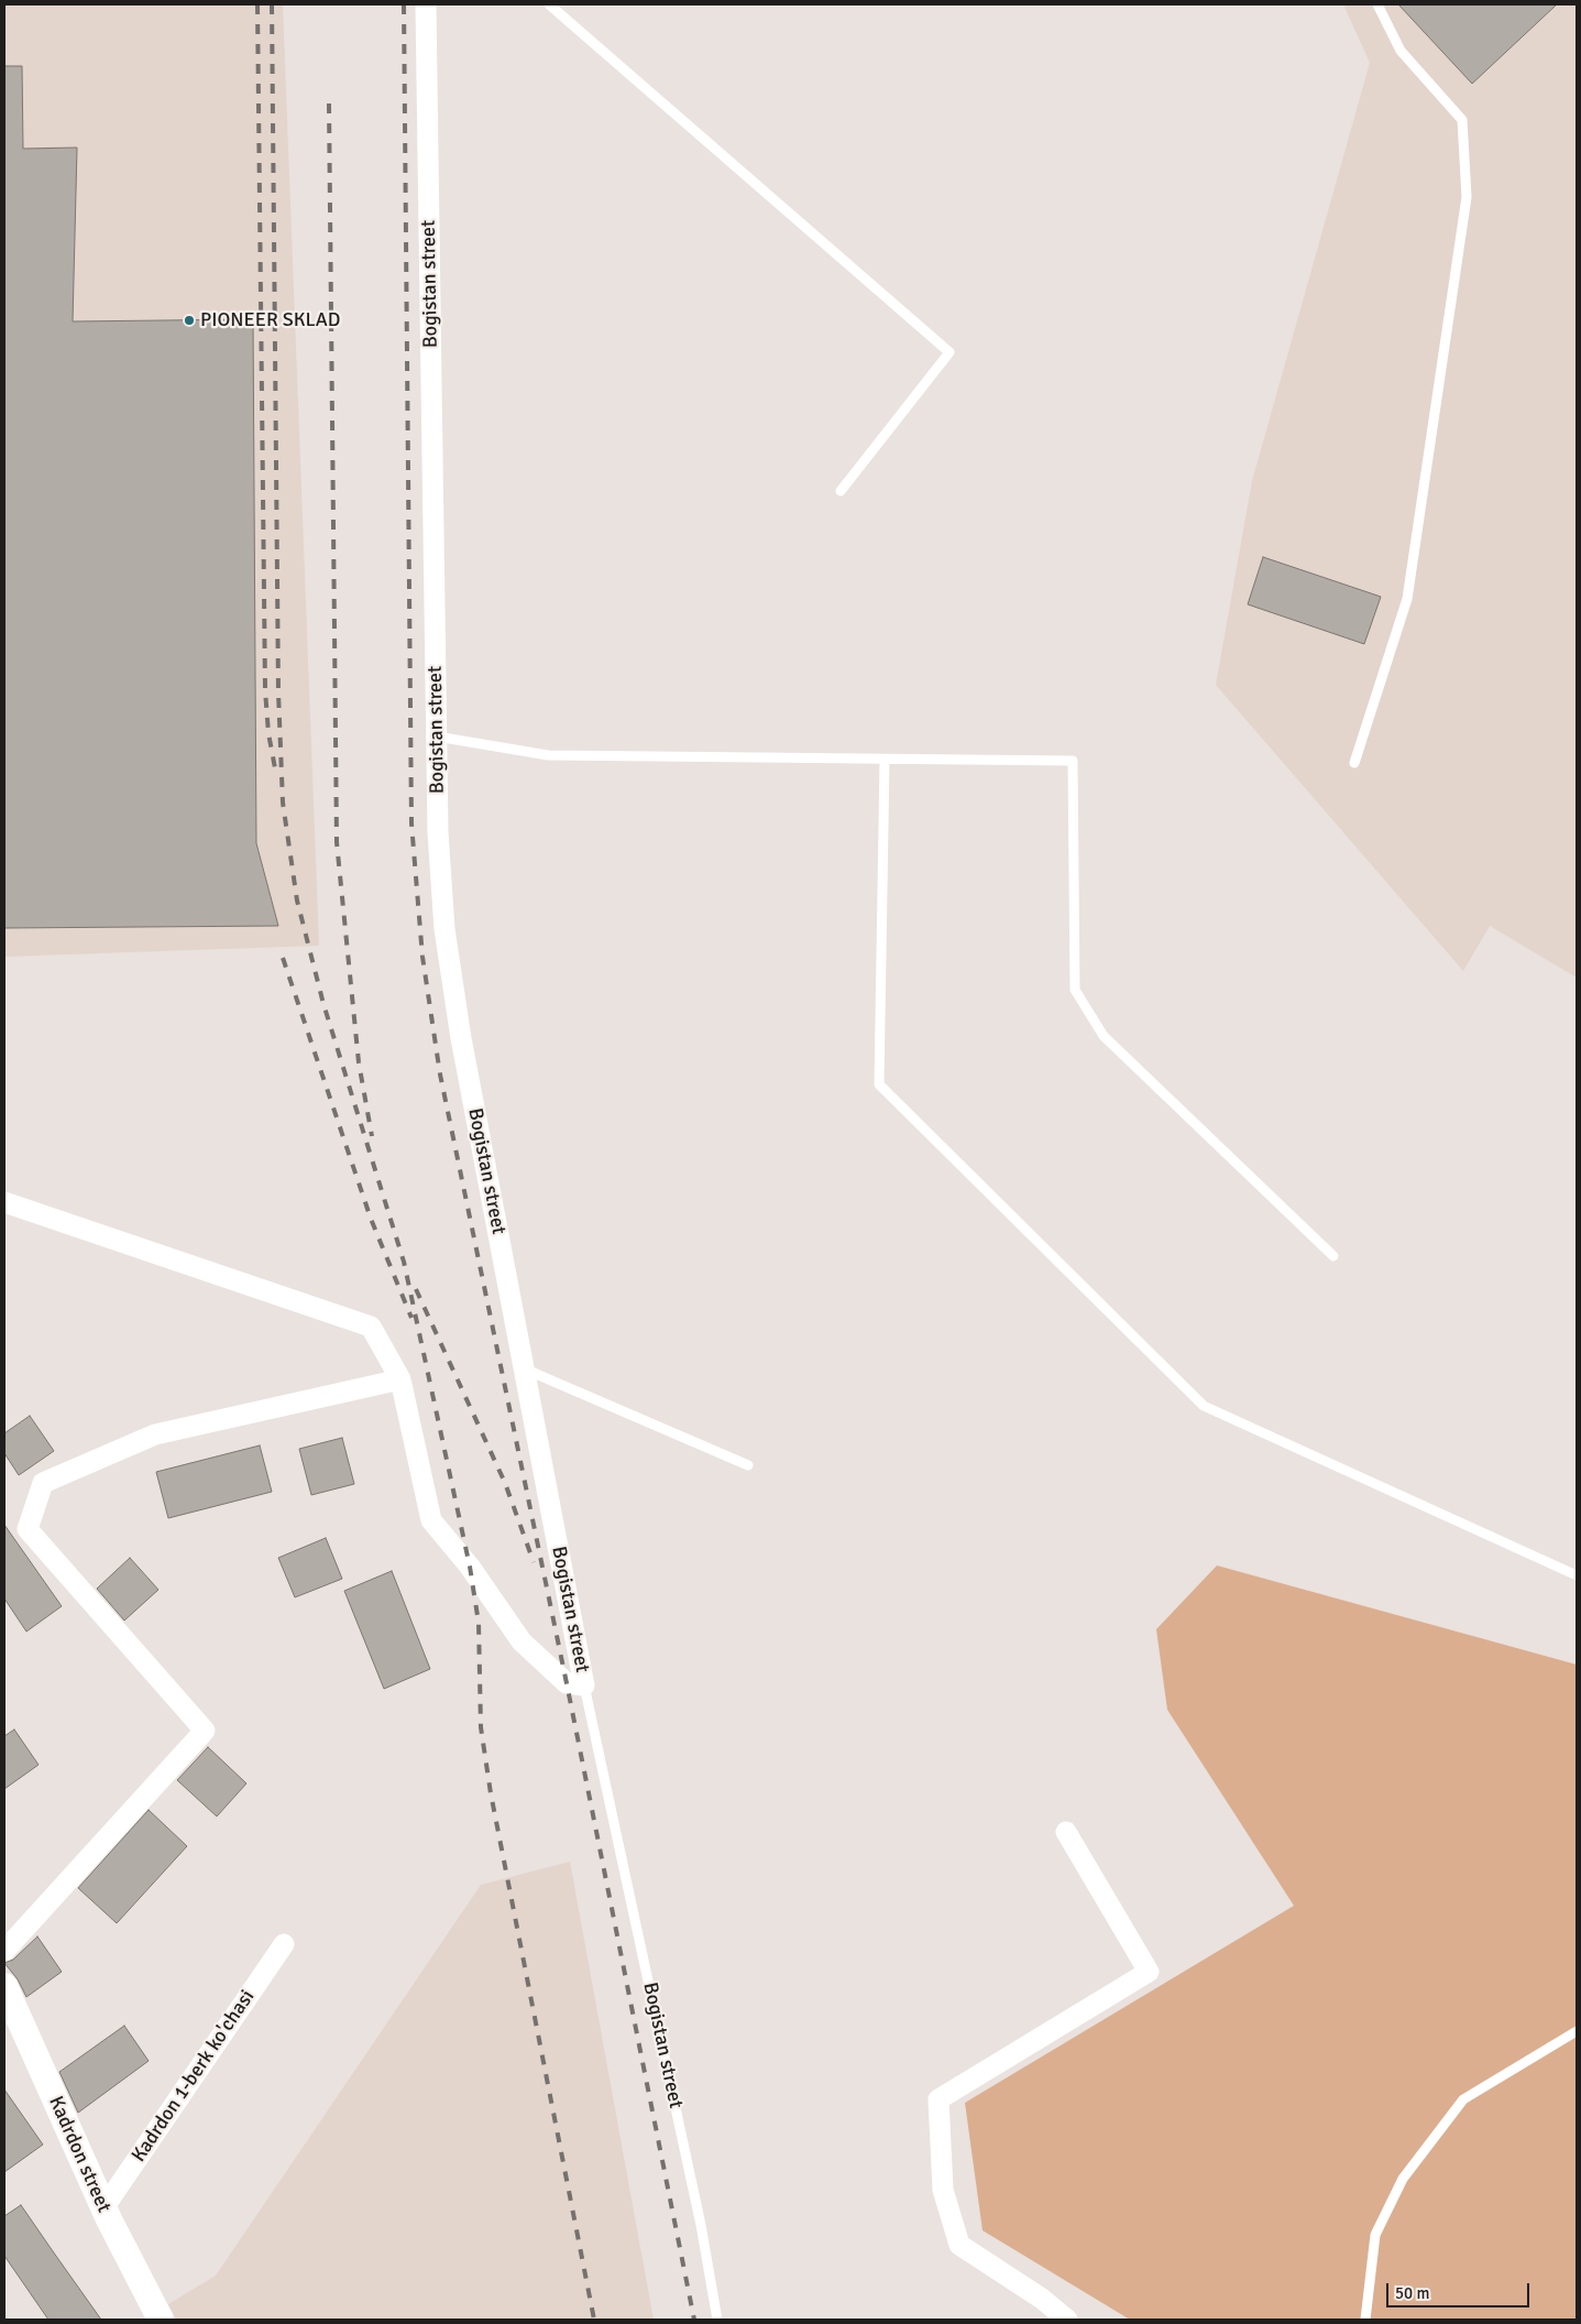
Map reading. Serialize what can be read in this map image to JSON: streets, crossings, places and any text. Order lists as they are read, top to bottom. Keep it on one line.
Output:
{"streets":{"street":["Bogistan street","Kadrdon 1-berk ko'chasi","Kadrdon street"]},"crossings":[["Kadrdon 1-berk ko'chasi","Kadrdon street"]],"places":["PIONEER SKLAD"],"scale_bar":"50 m"}
